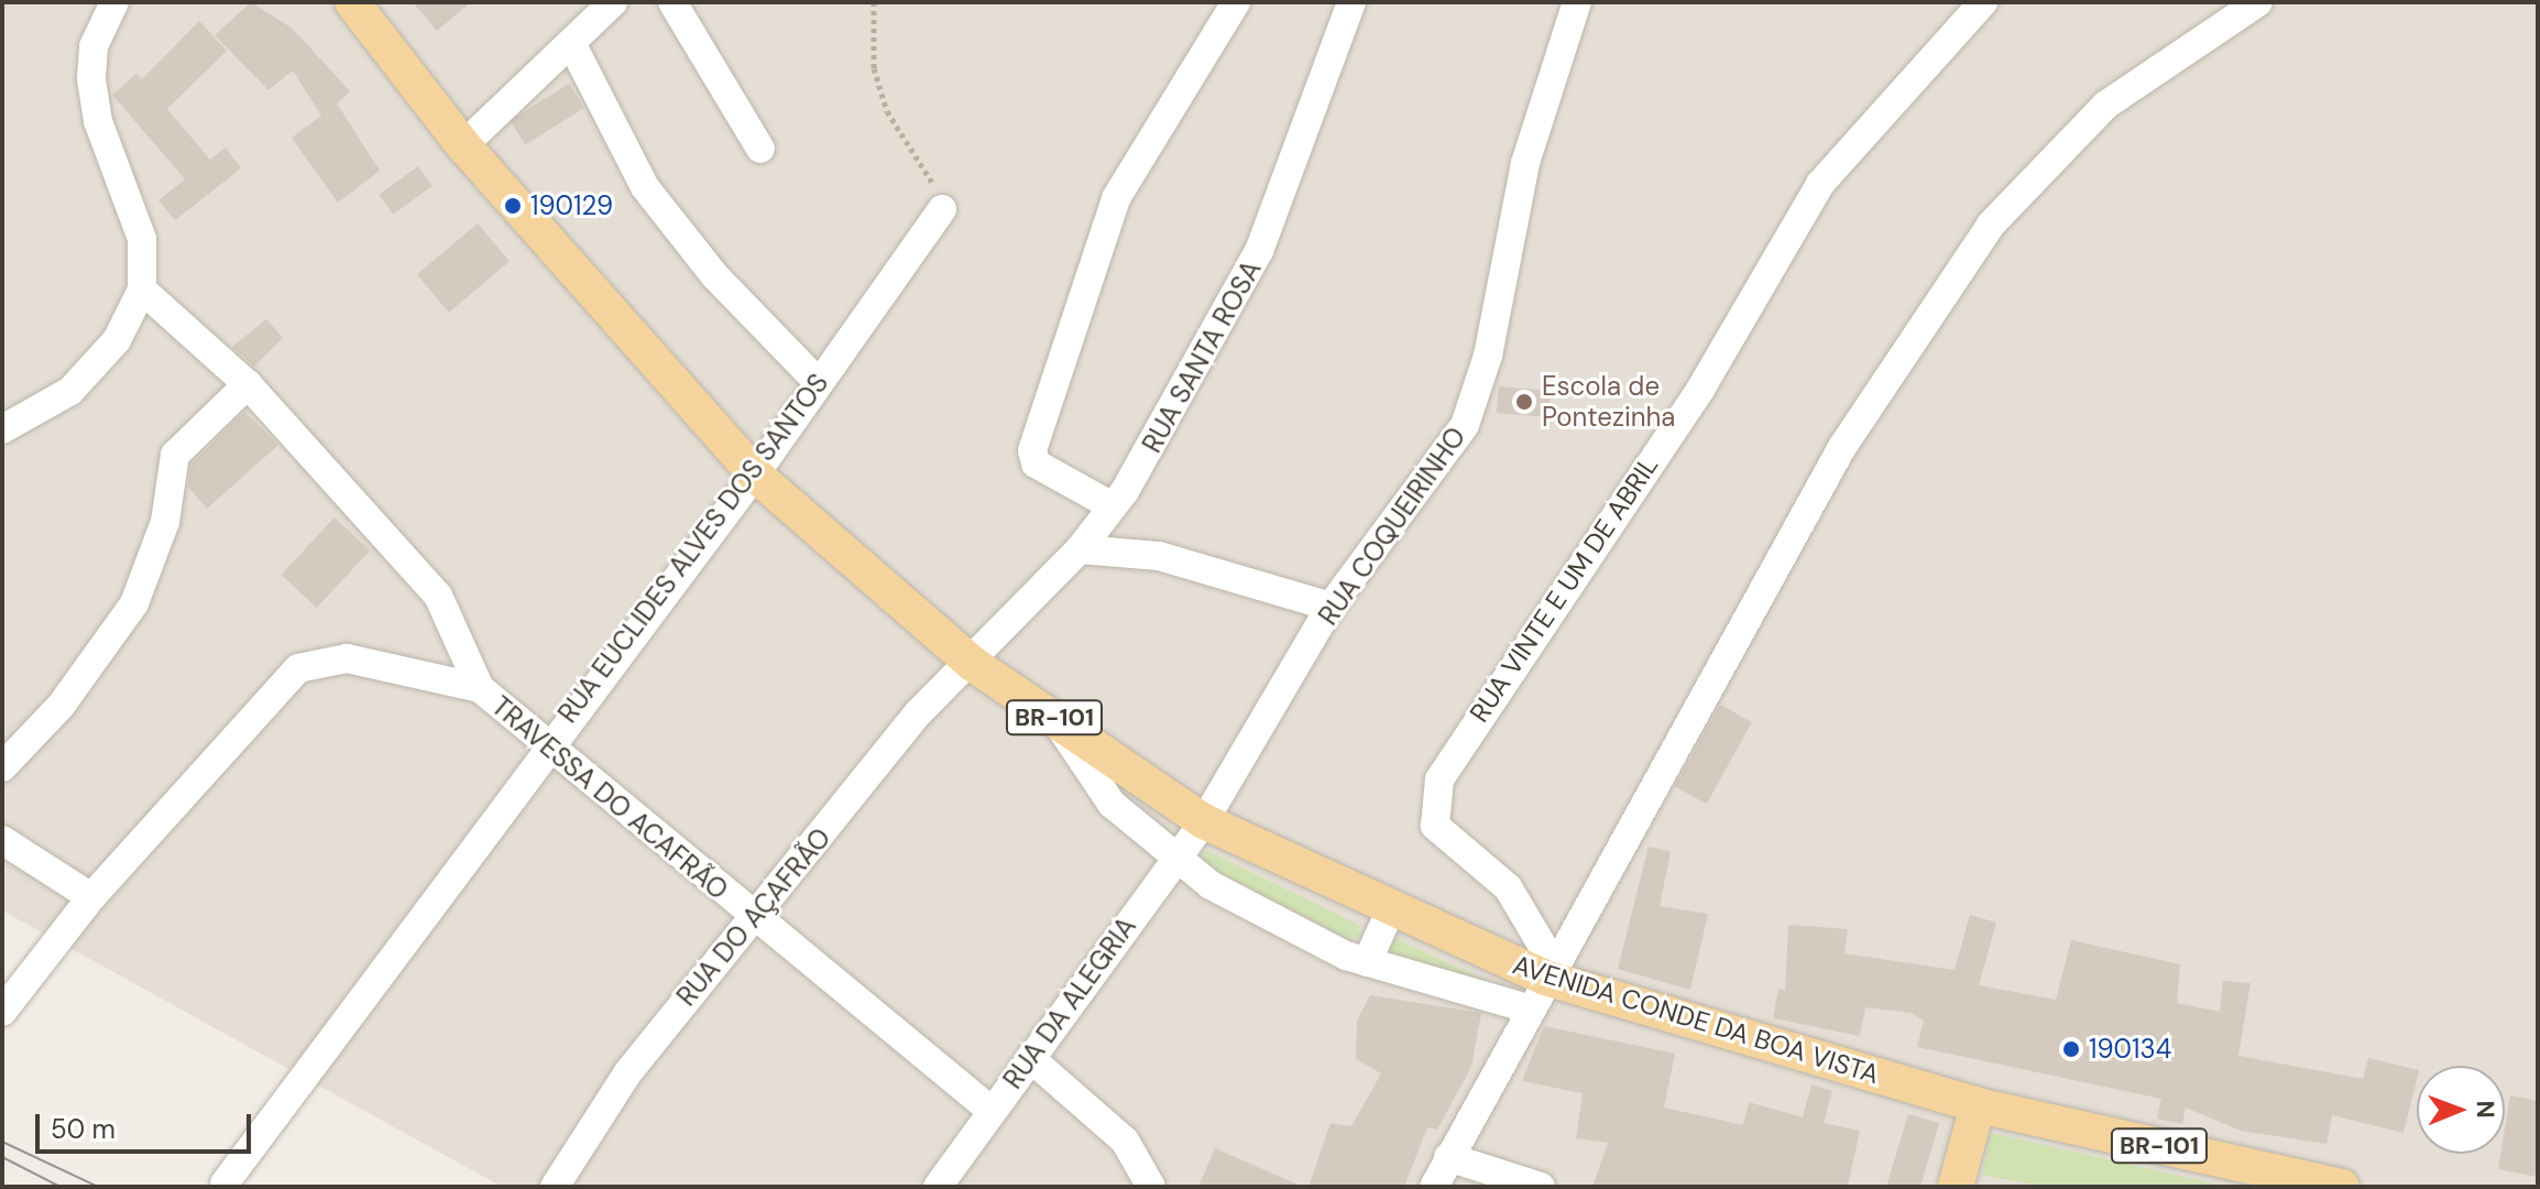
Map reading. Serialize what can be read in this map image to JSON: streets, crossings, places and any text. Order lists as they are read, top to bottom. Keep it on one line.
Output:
{"streets":{"main road":["BR-101","AVENIDA CONDE DA BOA VISTA"],"street":["RUA SANTA ROSA","RUA COQUEIRINHO","RUA EUCLIDES ALVES DOS SANTOS","RUA VINTE E UM DE ABRIL","TRAVESSA DO ACAFRÃO","RUA DO AÇAFRÃO","RUA DA ALEGRIA"]},"crossings":[["RUA SANTA ROSA","RUA DO AÇAFRÃO"],["RUA SANTA ROSA","AVENIDA CONDE DA BOA VISTA"],["RUA COQUEIRINHO","RUA DA ALEGRIA"],["RUA COQUEIRINHO","AVENIDA CONDE DA BOA VISTA"],["RUA EUCLIDES ALVES DOS SANTOS","TRAVESSA DO ACAFRÃO"],["RUA EUCLIDES ALVES DOS SANTOS","AVENIDA CONDE DA BOA VISTA"],["RUA VINTE E UM DE ABRIL","AVENIDA CONDE DA BOA VISTA"],["BR-101","AVENIDA CONDE DA BOA VISTA"],["TRAVESSA DO ACAFRÃO","RUA DO AÇAFRÃO"],["TRAVESSA DO ACAFRÃO","RUA DA ALEGRIA"],["RUA DO AÇAFRÃO","AVENIDA CONDE DA BOA VISTA"],["RUA DA ALEGRIA","AVENIDA CONDE DA BOA VISTA"]],"places":["190129","Escola de Pontezinha","190134"],"scale_bar":"50 m","north":"right"}
